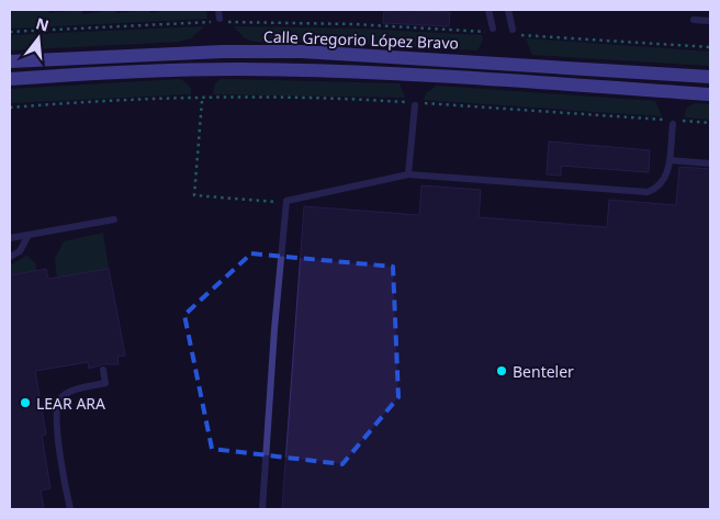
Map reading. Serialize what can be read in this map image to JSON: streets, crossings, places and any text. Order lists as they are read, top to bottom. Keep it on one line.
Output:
{"streets":{"main road":["Calle Gregorio López Bravo"]},"places":["Benteler","LEAR ARA"],"north":"top"}
